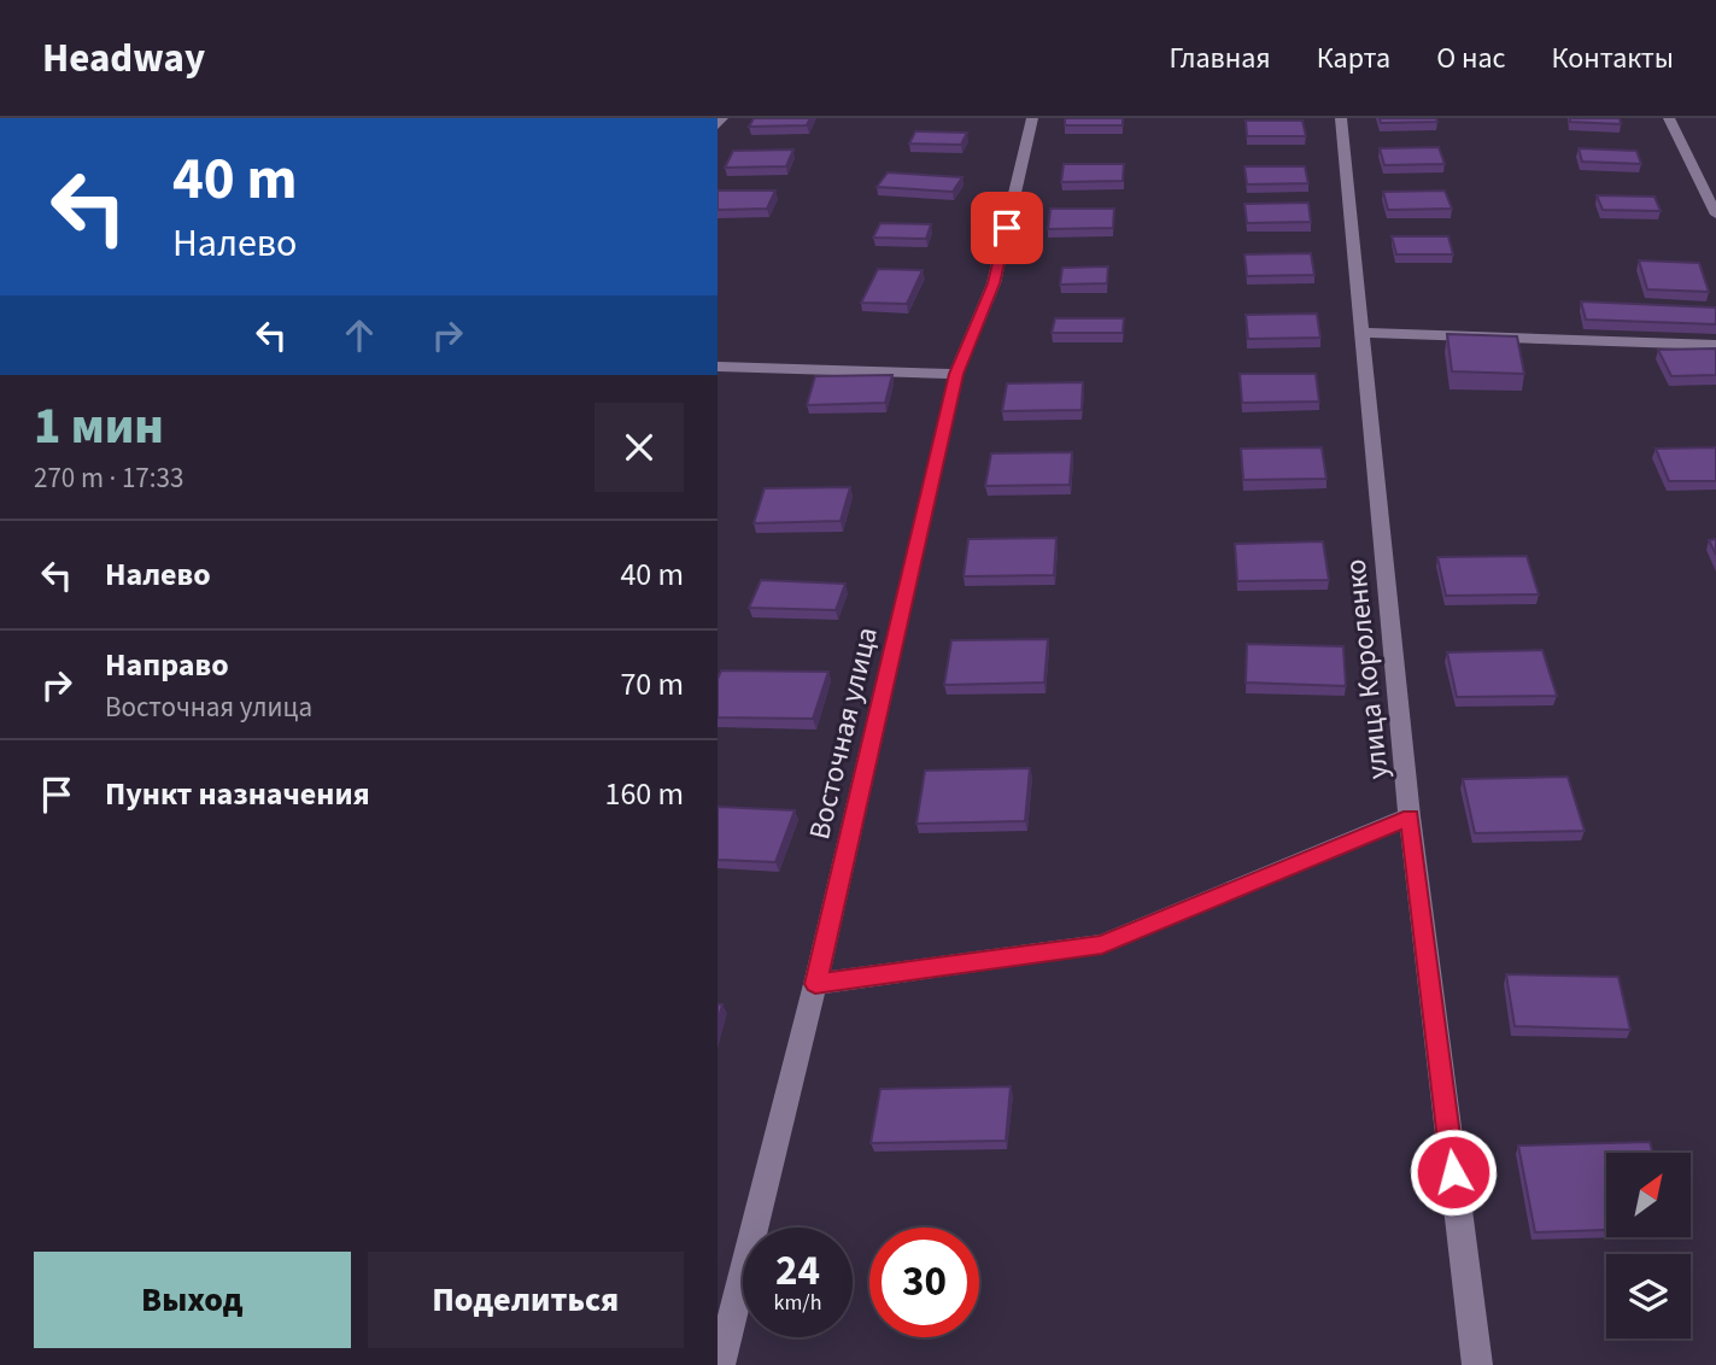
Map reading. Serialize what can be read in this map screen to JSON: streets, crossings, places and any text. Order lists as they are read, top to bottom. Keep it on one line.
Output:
{"streets":{"street":["улица Короленко","Восточная улица"]},"north":"top right","page":{"header":"Headway","nav":["Главная","Карта","О нас","Контакты"],"turn":["40 m","Налево"],"heading":["1 мин","270 m · 17:33"],"list":[{"name":"Налево","value":"40 m"},{"name":"Направо","note":"Восточная улица","value":"70 m"},{"name":"Пункт назначения","value":"160 m"}],"speed":"24 km/h","limit":"30","buttons":["Выход","Поделиться"]}}
